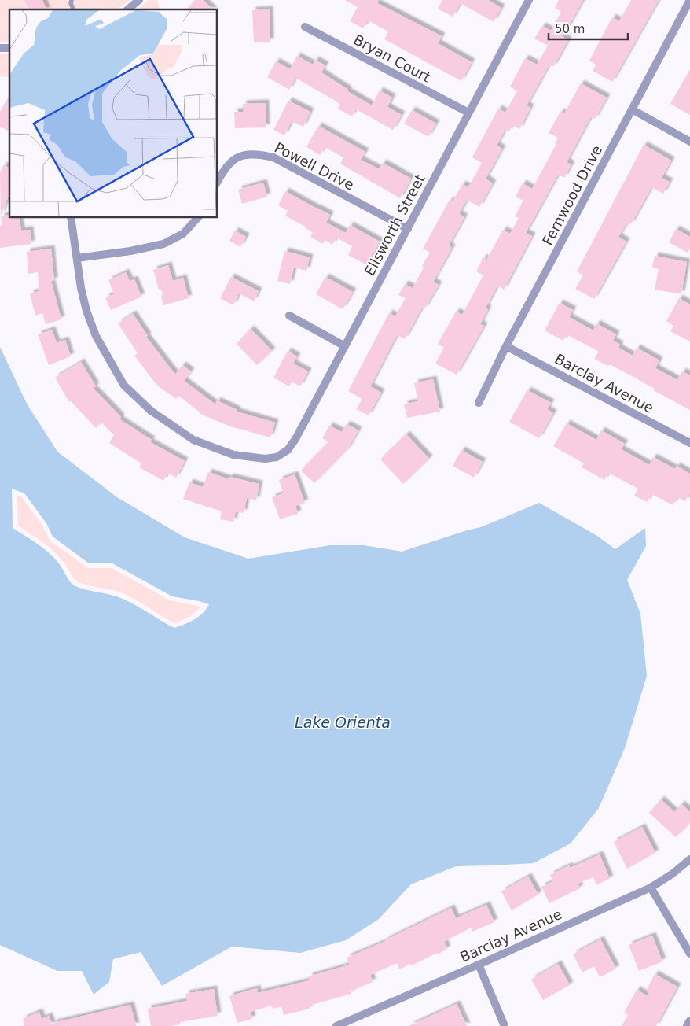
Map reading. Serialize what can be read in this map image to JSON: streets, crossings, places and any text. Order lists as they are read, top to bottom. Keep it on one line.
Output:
{"streets":{"street":["Bryan Court","Powell Drive","Fernwood Drive","Ellsworth Street","Barclay Avenue"]},"crossings":[["Bryan Court","Ellsworth Street"],["Powell Drive","Ellsworth Street"],["Fernwood Drive","Barclay Avenue"]],"water":["Lake Orienta"],"scale_bar":"50 m"}
